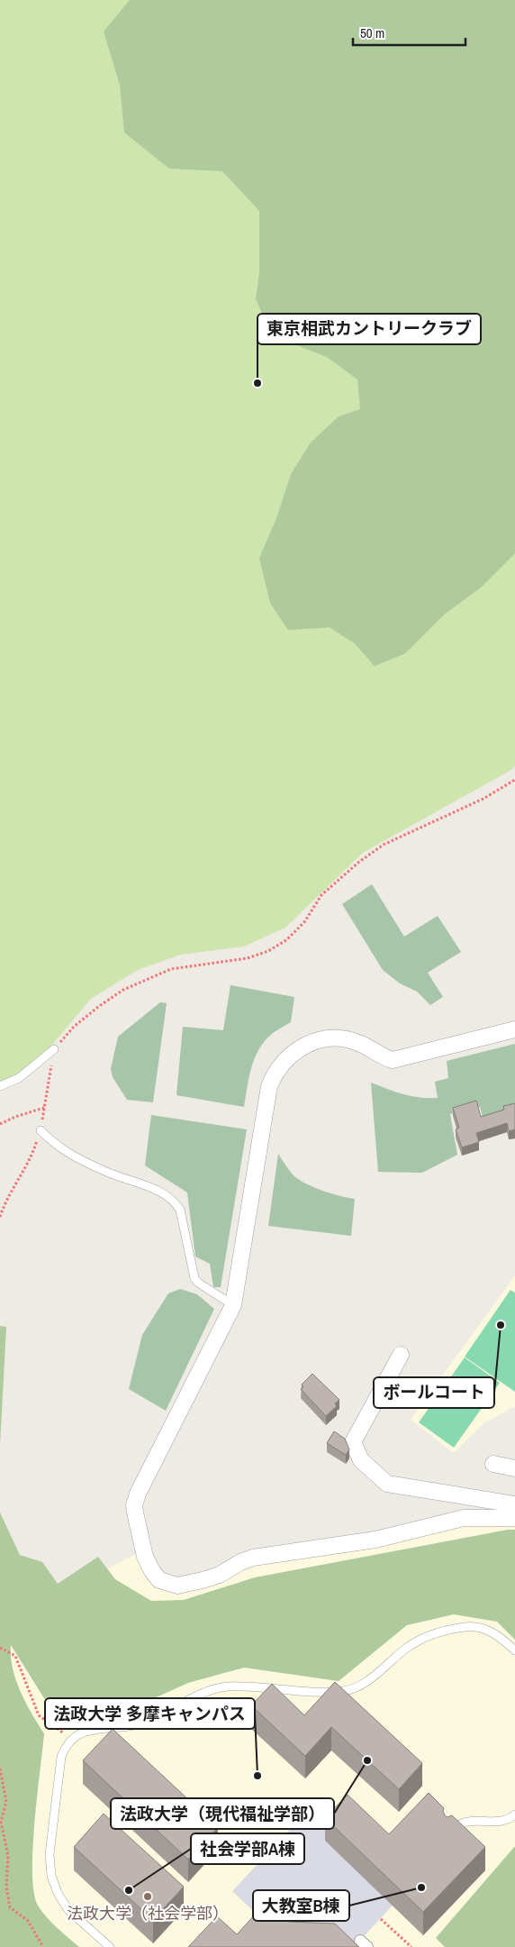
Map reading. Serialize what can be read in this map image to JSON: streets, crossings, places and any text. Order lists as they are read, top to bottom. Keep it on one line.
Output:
{"places":["東京相武カントリークラブ","ボールコート","法政大学（現代福祉学部）","法政大学 多摩キャンパス","大教室B棟","社会学部A棟","法政大学（社会学部）"],"scale_bar":"50 m"}
